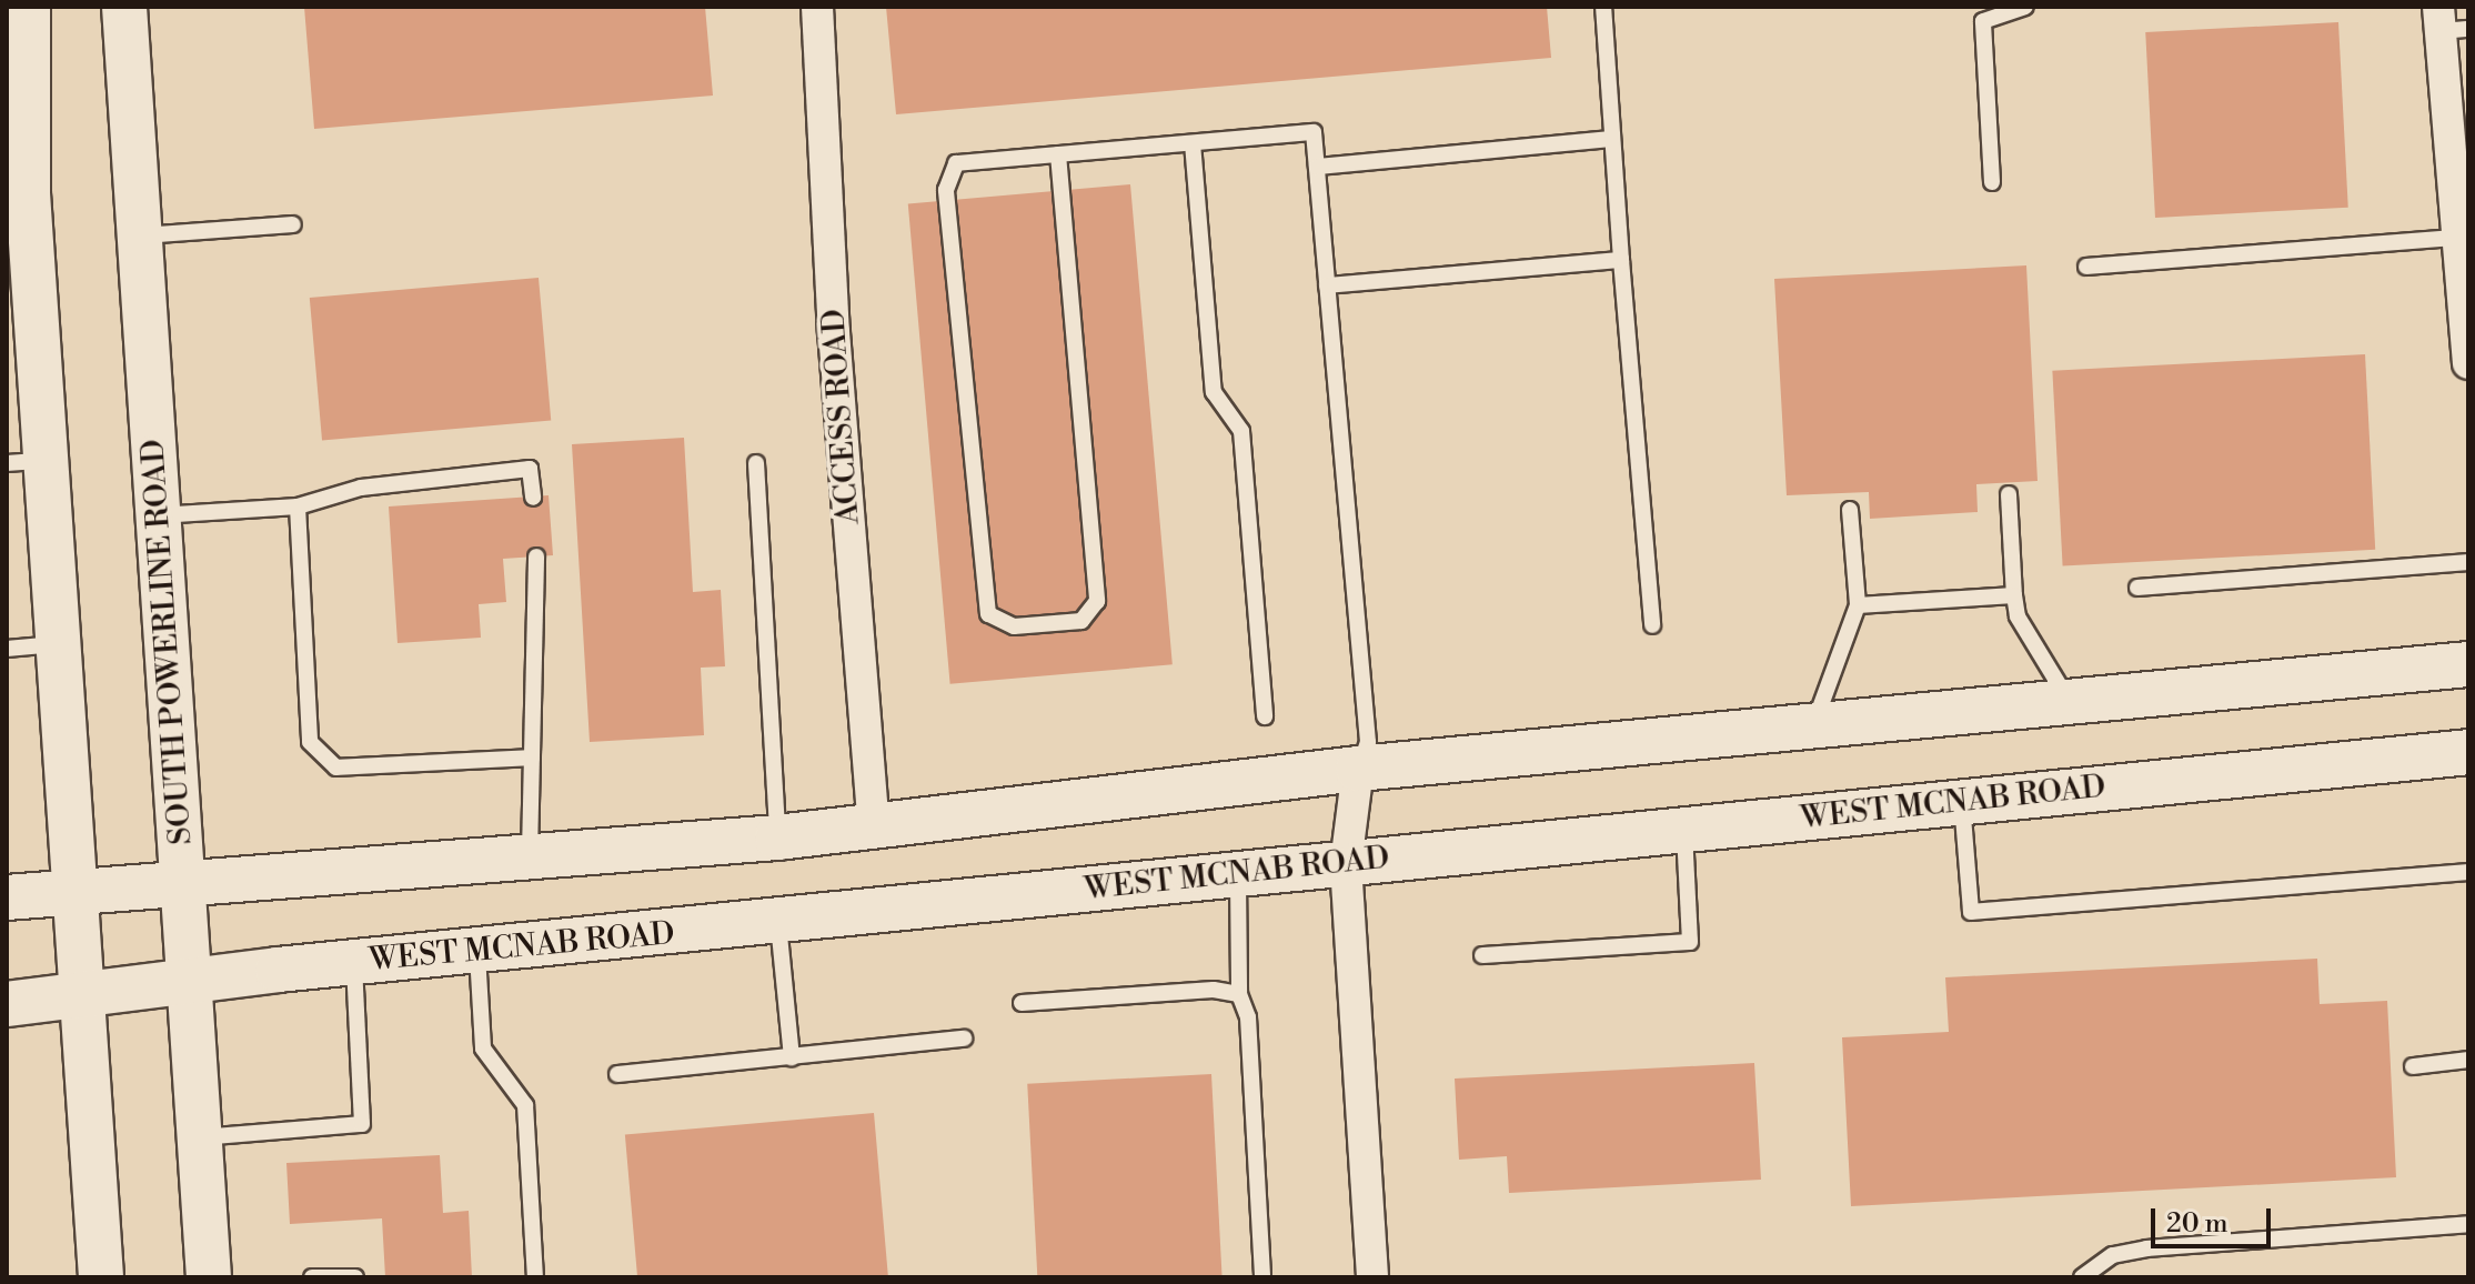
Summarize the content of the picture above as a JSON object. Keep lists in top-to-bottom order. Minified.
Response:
{"streets":{"main road":["SOUTH POWERLINE ROAD","WEST MCNAB ROAD"],"street":["ACCESS ROAD"]},"crossings":[["SOUTH POWERLINE ROAD","WEST MCNAB ROAD"]],"scale_bar":"20 m"}
